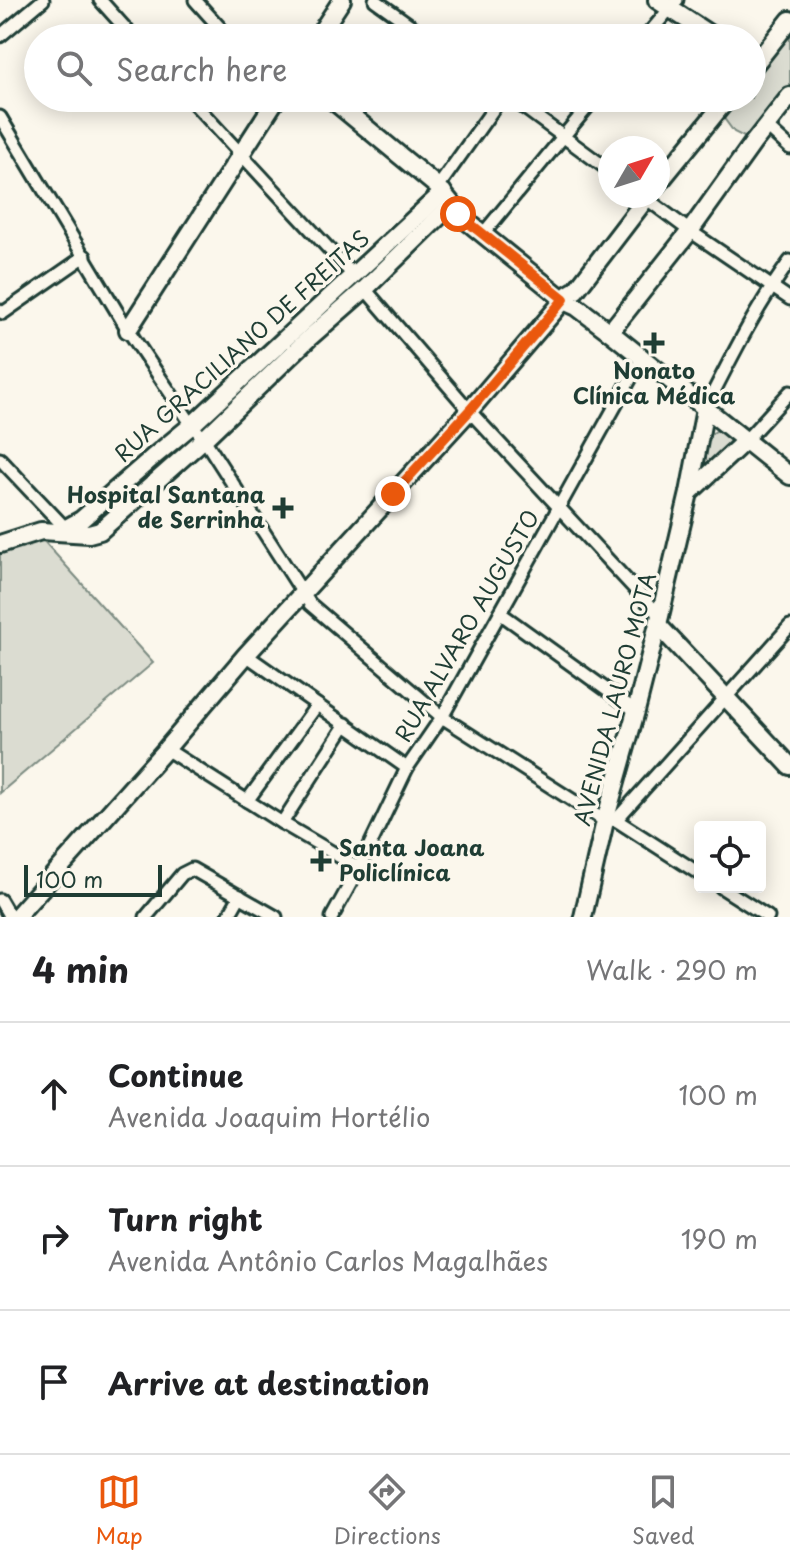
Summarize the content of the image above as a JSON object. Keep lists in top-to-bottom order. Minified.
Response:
{"streets":{"street":["RUA GRACILIANO DE FREITAS","RUA ALVARO AUGUSTO","AVENIDA LAURO MOTA"]},"places":{"health":["Nonato Clínica Médica","Hospital Santana de Serrinha","Santa Joana Policlínica"]},"scale_bar":"100 m","north":"top right","page":{"search":"Search here","scale":"100 m","heading":["4 min","Walk · 290 m"],"list":[["Continue","Avenida Joaquim Hortélio","100 m"],["Turn right","Avenida Antônio Carlos Magalhães","190 m"],"Arrive at destination"],"nav":["Map","Directions","Saved"]}}
